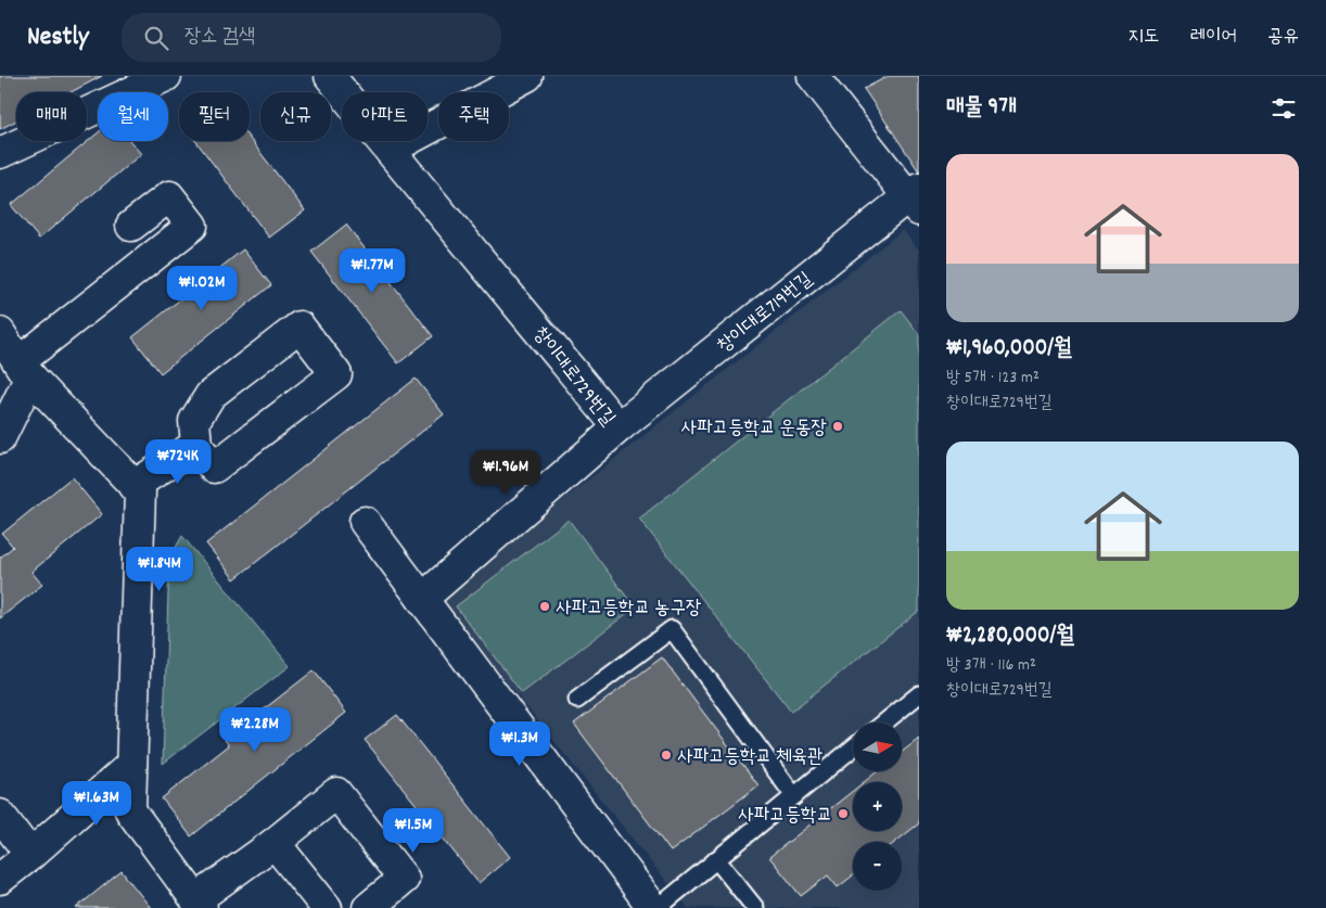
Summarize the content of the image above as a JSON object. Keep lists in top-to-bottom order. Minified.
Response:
{"streets":{"street":["창이대로719번길","창이대로729번길"]},"crossings":[["창이대로719번길","창이대로729번길"]],"places":["사파고등학교 운동장","사파고등학교 농구장","사파고등학교 체육관","사파고등학교"],"north":"right","page":{"header":"Nestly","search":"장소 검색","nav":["지도","레이어","공유"],"heading":"매물 9개","chip":["매매","월세","필터","신규","아파트","주택"],"list":[{"name":"₩1,960,000/월","note":"방 5개 · 123 m² · 창이대로729번길"},{"name":"₩2,280,000/월","note":"방 3개 · 116 m² · 창이대로729번길"}],"price":["₩1.77M","₩1.02M","₩724K","₩1.96M","₩1.84M","₩2.28M","₩1.3M","₩1.63M","₩1.5M"],"map_buttons":["+","−"]}}
